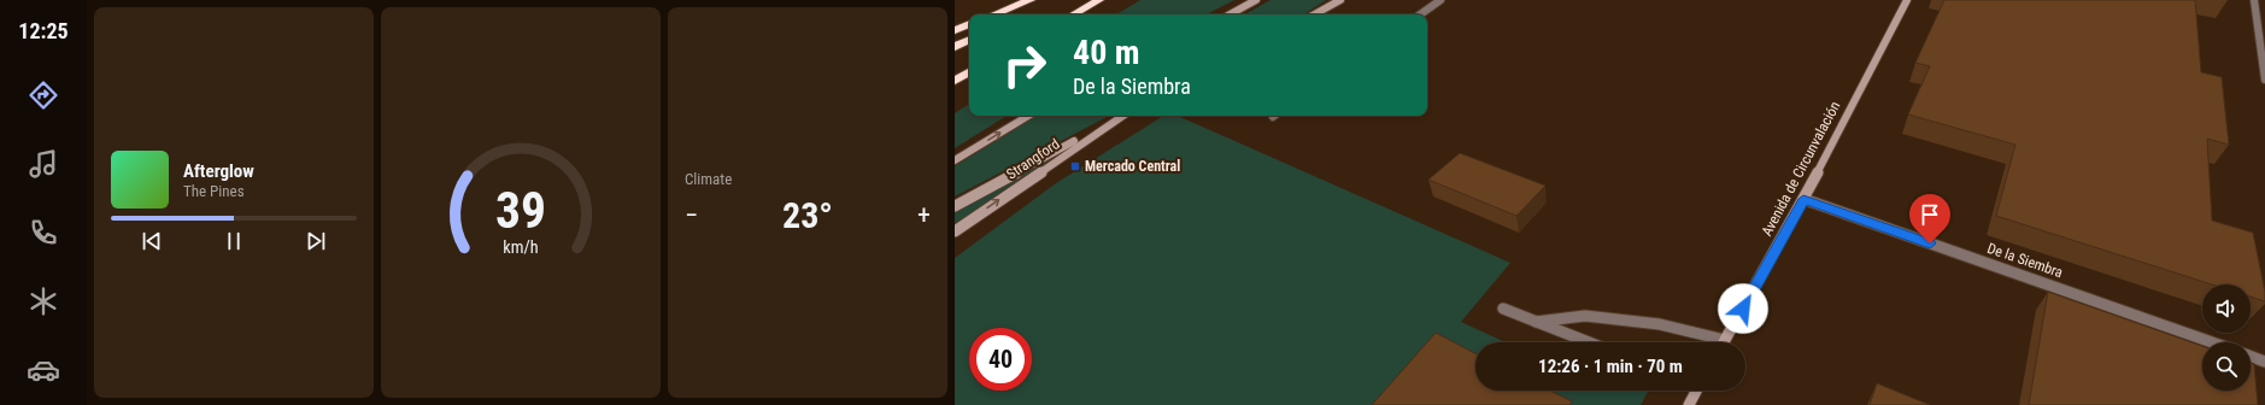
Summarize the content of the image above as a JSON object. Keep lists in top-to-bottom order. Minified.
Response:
{"streets":{"street":["Strangford","Avenida de Circunvalación"],"lane":["De la Siembra"]},"crossings":[["Avenida de Circunvalación","De la Siembra"]],"places":{"transit":["Mercado Central"]},"page":{"tabs":"12:25","tile":"Climate","turn":["40 m","De la Siembra"],"song":["Afterglow","The Pines"],"heat":["−","23°","+"],"limit":"40","trip":"12:26 · 1 min · 70 m","gauge":["39","km/h"]}}
